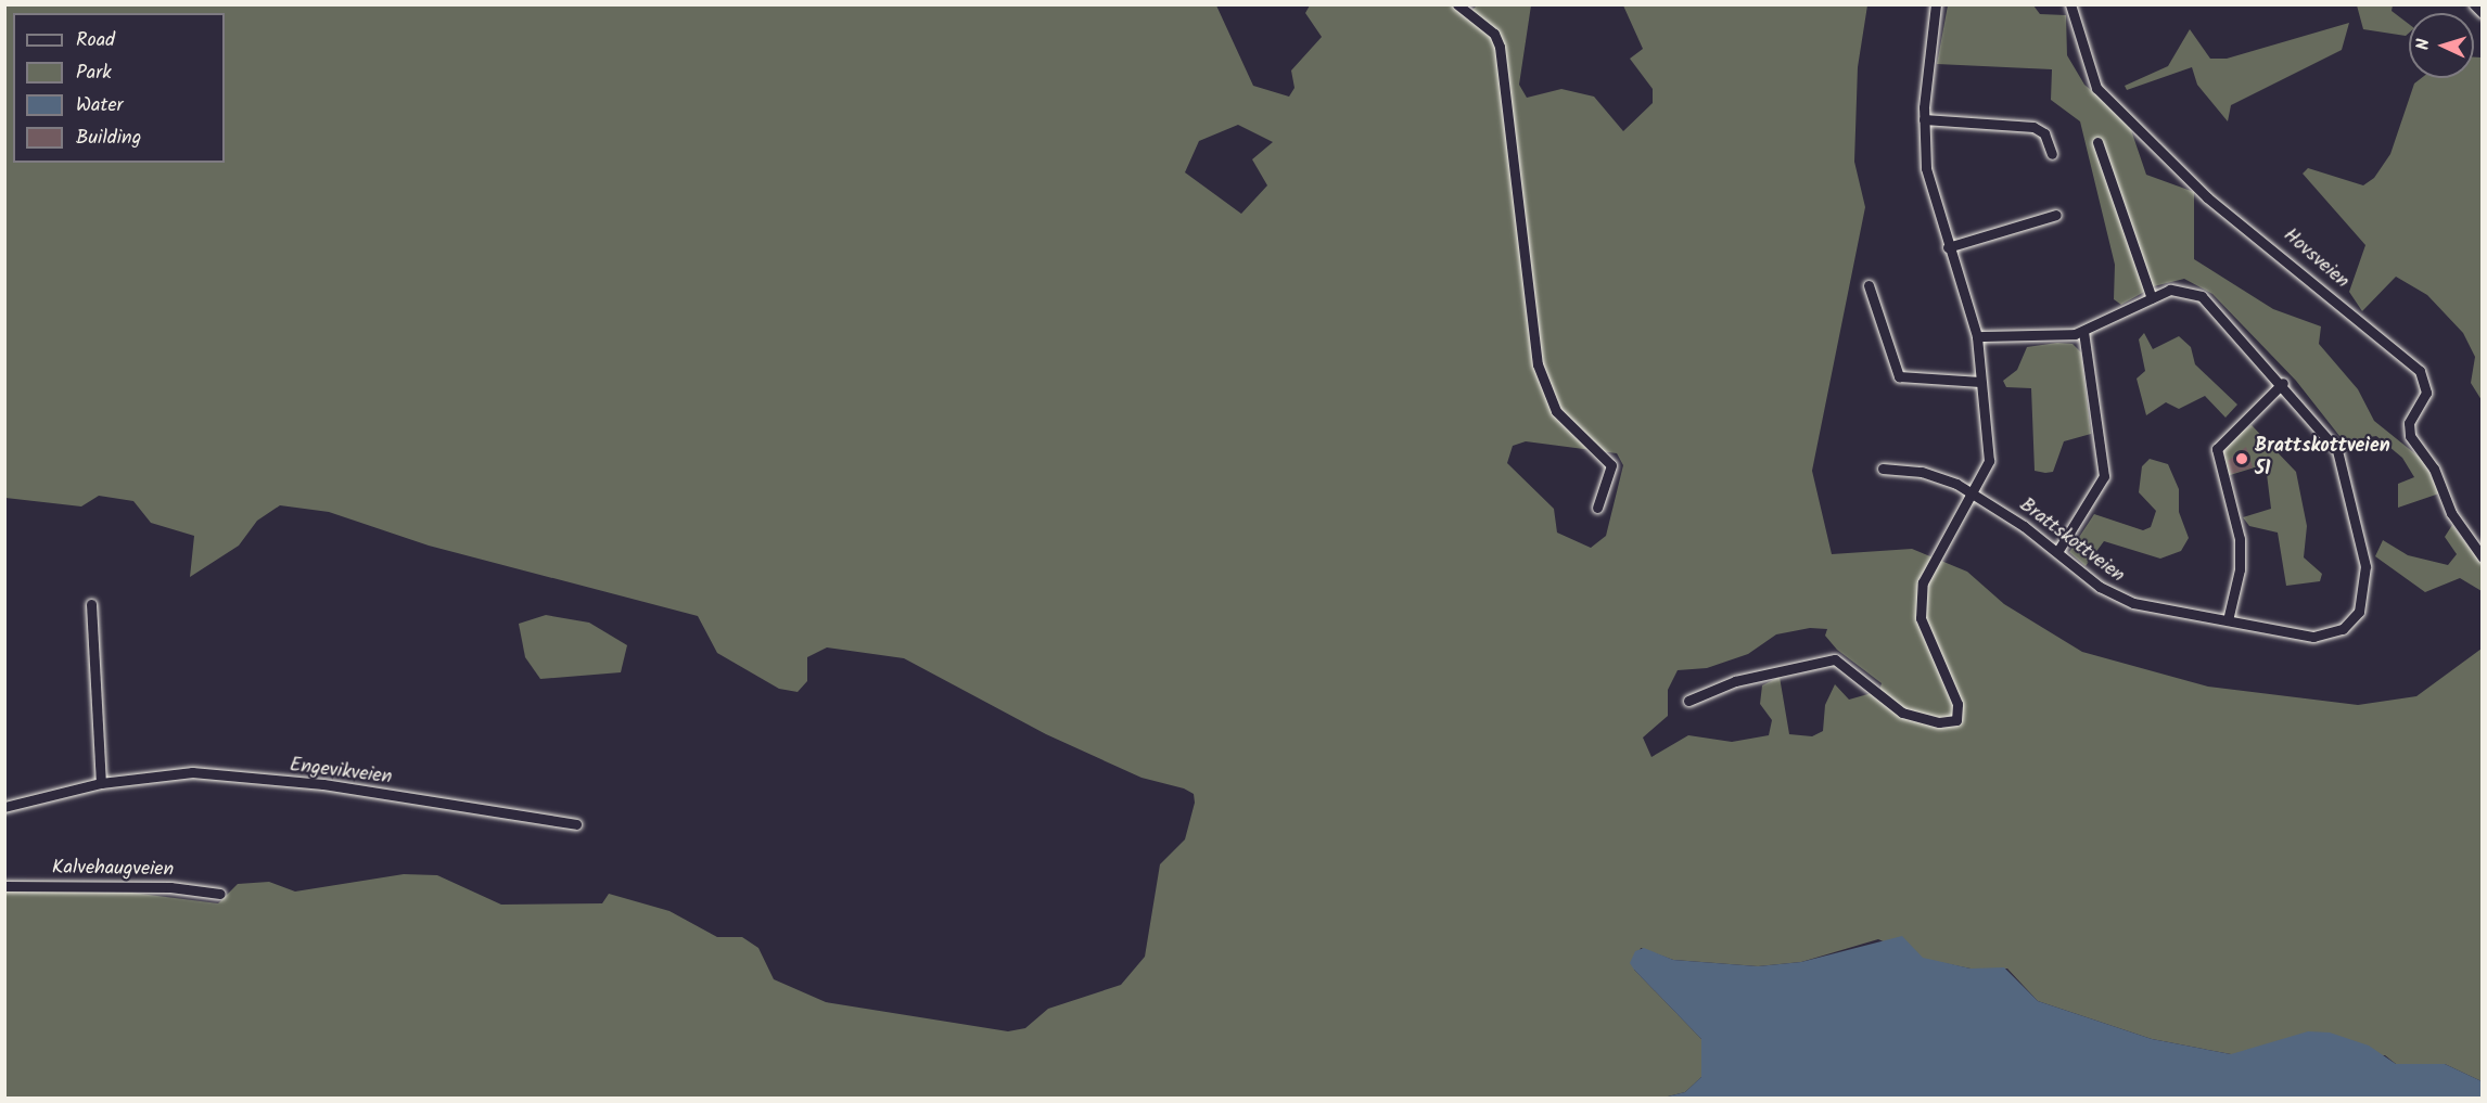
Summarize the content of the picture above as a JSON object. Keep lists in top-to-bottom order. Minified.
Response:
{"streets":{"street":["Hovsveien","Brattskottveien","Engevikveien","Kalvehaugveien"]},"places":["Brattskottveien 51"],"legend":["Road","Park","Water","Building"],"north":"left"}
